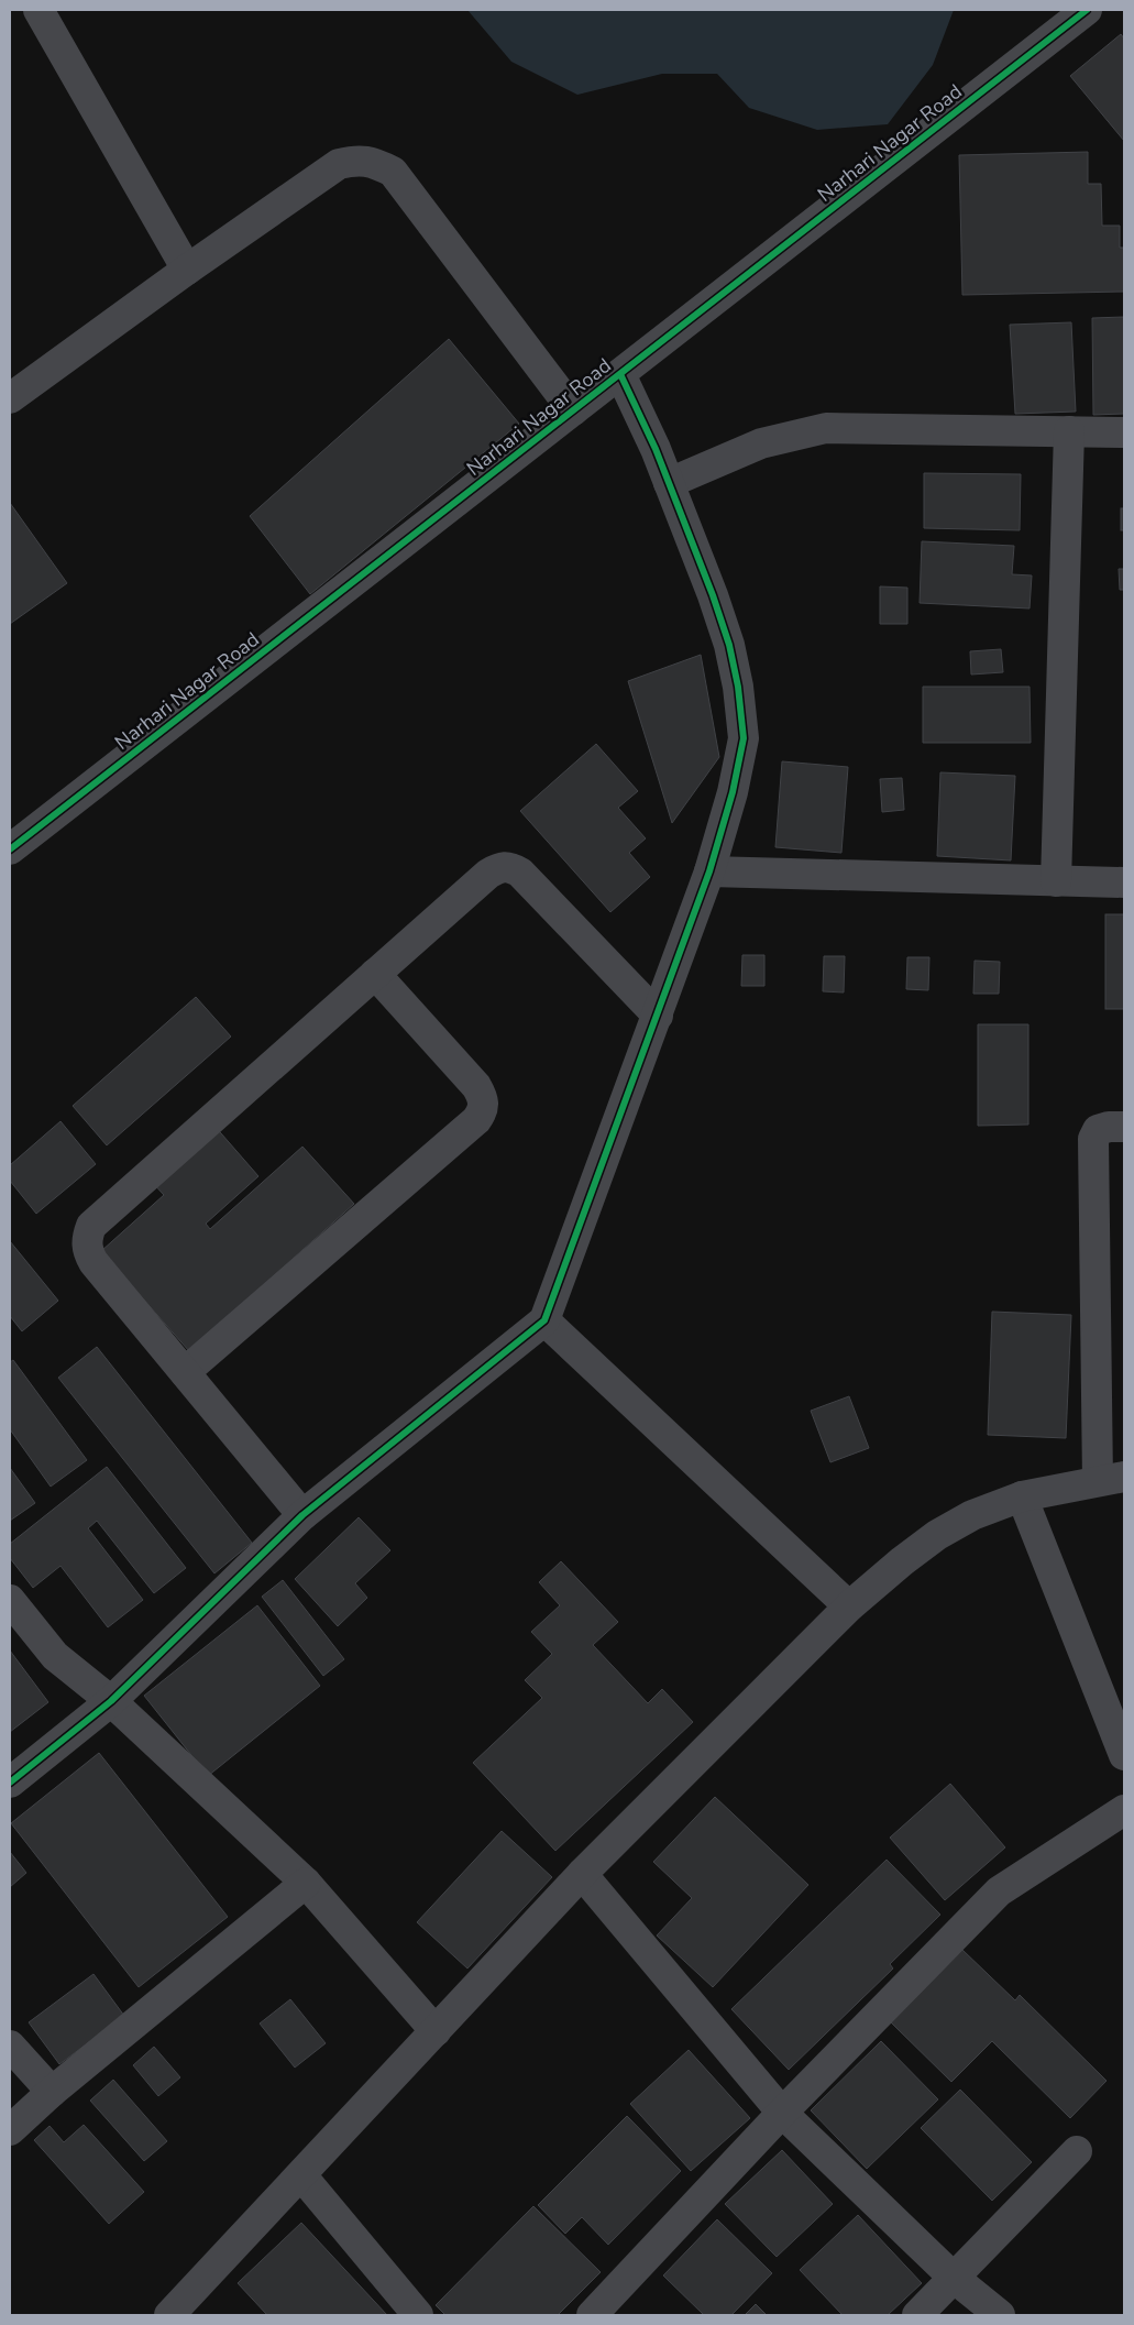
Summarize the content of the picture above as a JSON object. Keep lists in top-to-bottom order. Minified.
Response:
{"streets":{"street":["Narhari Nagar Road"]}}
